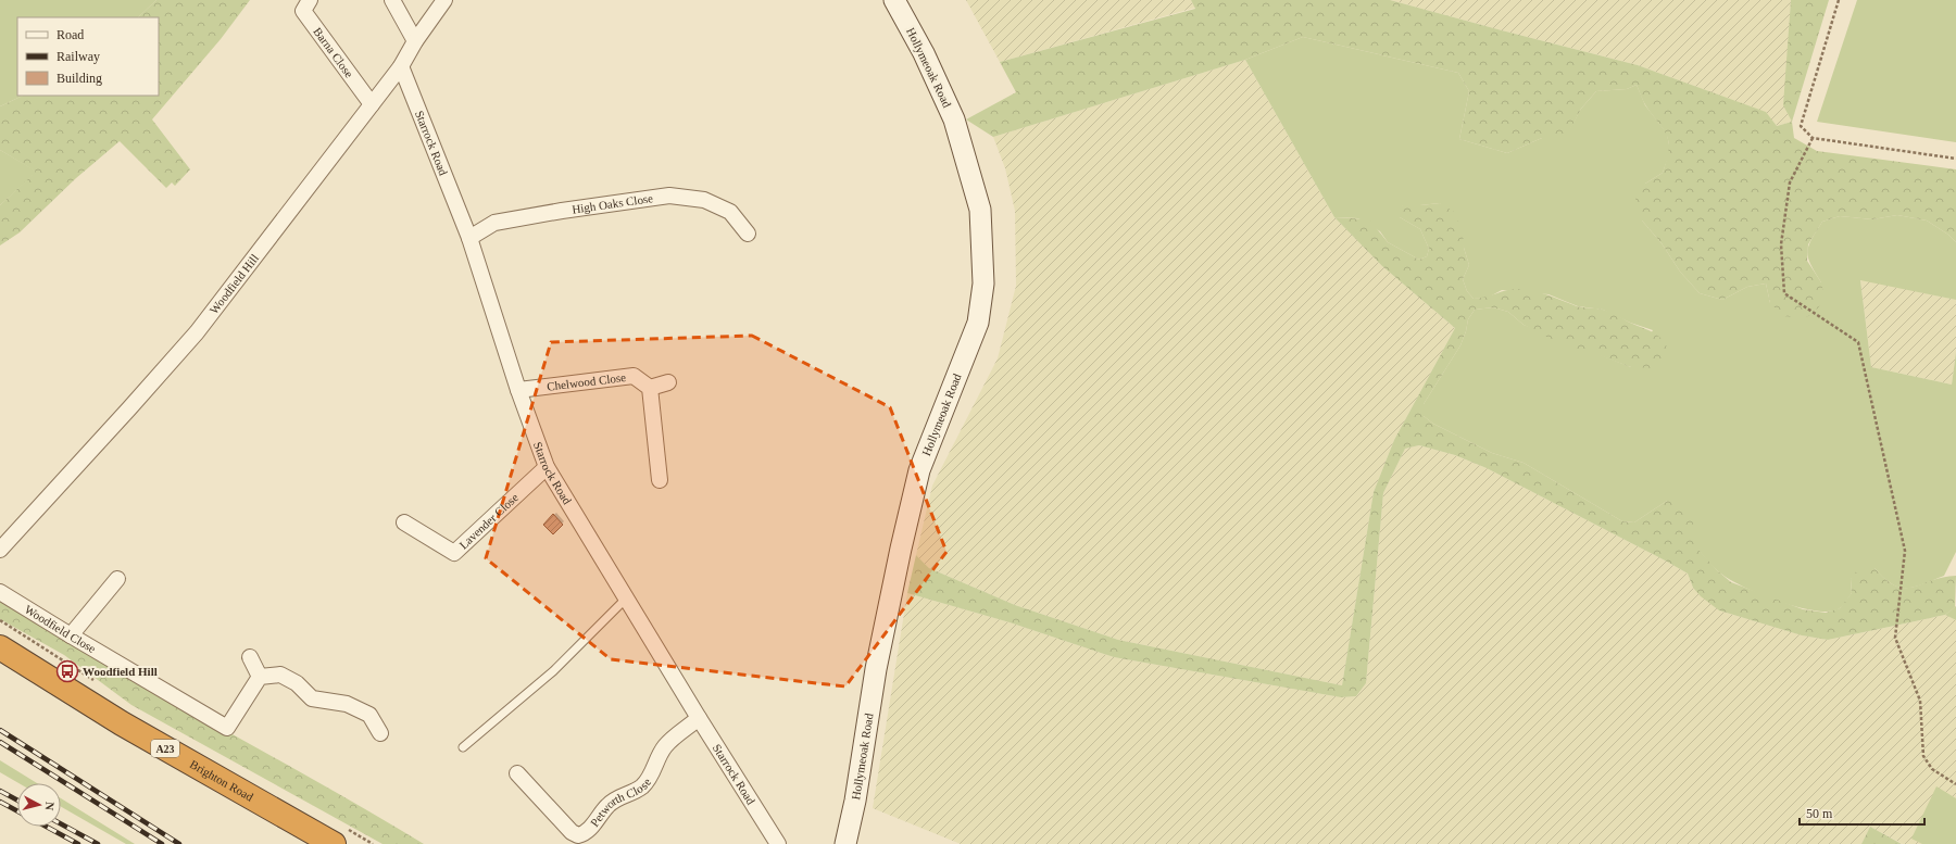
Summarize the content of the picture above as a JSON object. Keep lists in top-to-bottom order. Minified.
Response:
{"streets":{"highway":["A23","Brighton Road"],"street":["Barna Close","Hollymeoak Road","Starrock Road","High Oaks Close","Woodfield Hill","Chelwood Close","Lavender Close","Woodfield Close","Petworth Close"]},"crossings":[["Barna Close","Woodfield Hill"],["Starrock Road","High Oaks Close"],["Starrock Road","Woodfield Hill"],["Starrock Road","Chelwood Close"],["Starrock Road","Lavender Close"],["Starrock Road","Petworth Close"]],"places":{"bus stop":["Woodfield Hill"]},"legend":["Road","Railway","Building"],"scale_bar":"50 m","north":"right"}
